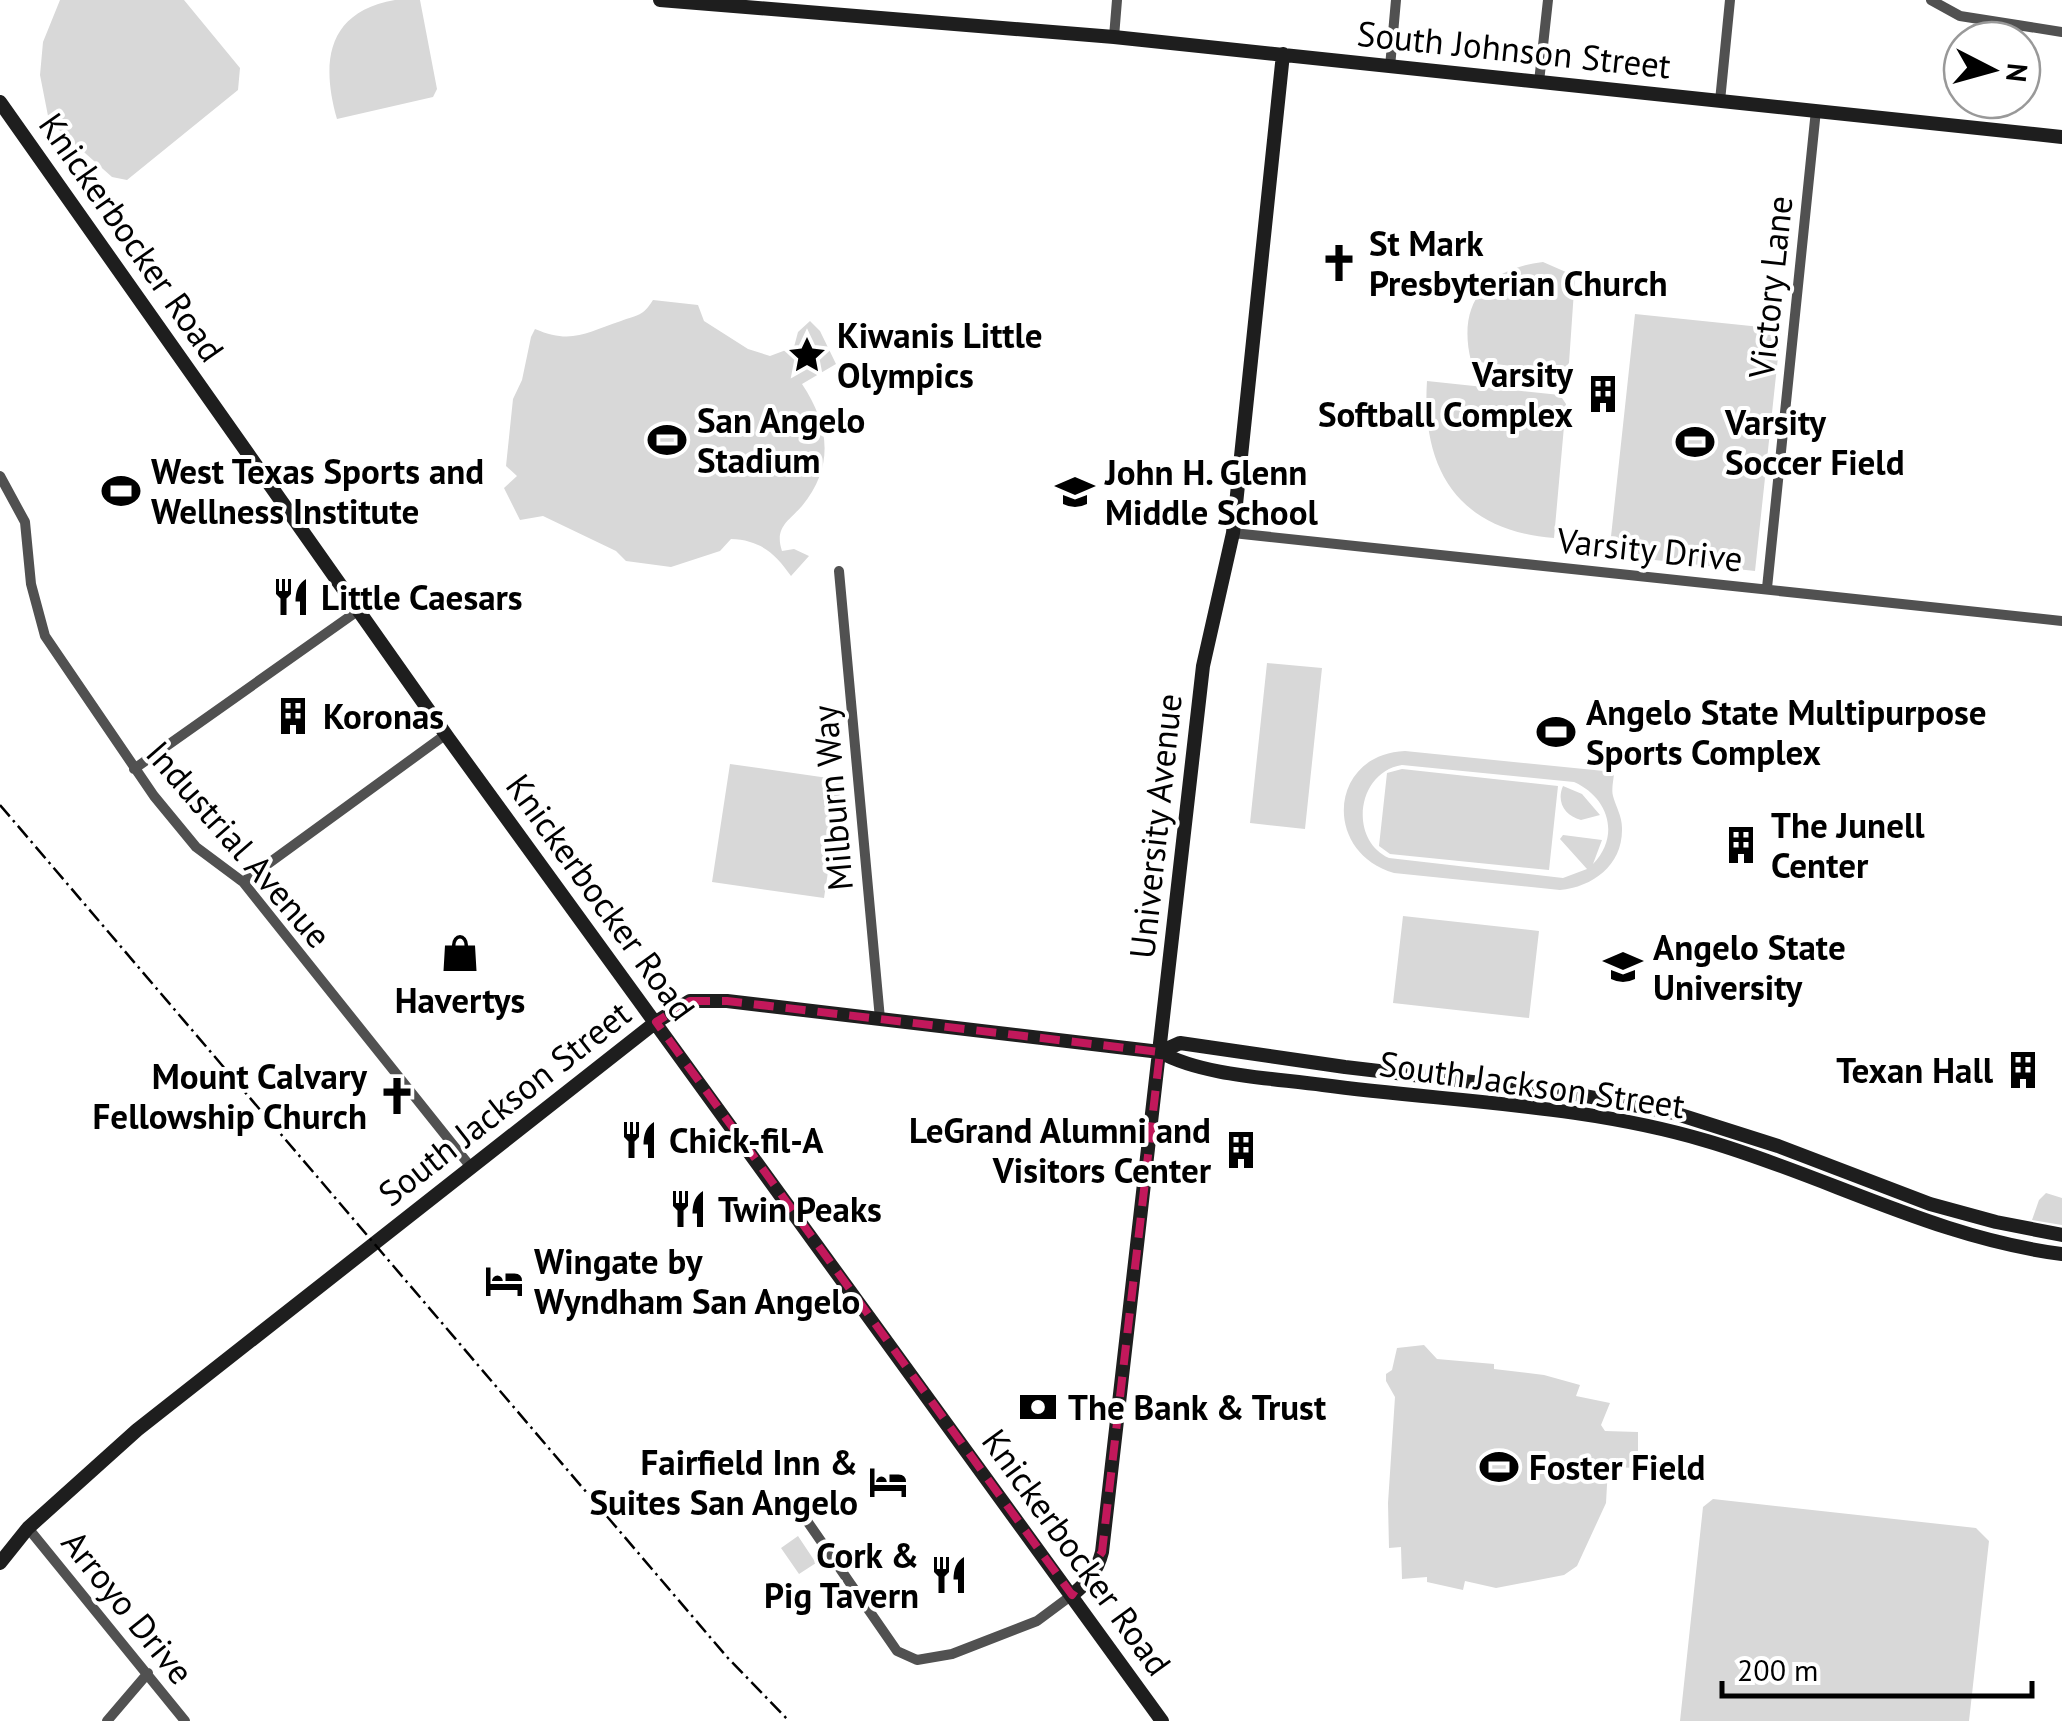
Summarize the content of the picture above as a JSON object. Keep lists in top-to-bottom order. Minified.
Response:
{"streets":{"main road":["South Johnson Street","Knickerbocker Road","University Avenue","South Jackson Street"],"street":["Victory Lane","Varsity Drive","Milburn Way","Industrial Avenue","Arroyo Drive"]},"crossings":[["South Johnson Street","Victory Lane"],["South Johnson Street","University Avenue"],["Knickerbocker Road","University Avenue"],["Knickerbocker Road","South Jackson Street"],["Victory Lane","Varsity Drive"],["Varsity Drive","University Avenue"],["Milburn Way","South Jackson Street"],["University Avenue","South Jackson Street"],["Industrial Avenue","South Jackson Street"],["South Jackson Street","Arroyo Drive"]],"places":{"church":["St Mark Presbyterian Church","Mount Calvary Fellowship Church"],"place":["Kiwanis Little Olympics"],"building":["Varsity Softball Complex","Koronas","The Junell Center","Texan Hall","LeGrand Alumni and Visitors Center"],"sports":["San Angelo Stadium","Varsity Soccer Field","West Texas Sports and Wellness Institute","Angelo State Multipurpose Sports Complex","Foster Field"],"school or university":["John H. Glenn Middle School","Angelo State University"],"restaurant":["Little Caesars","Chick-fil-A","Twin Peaks","Cork & Pig Tavern"],"shop":["Havertys"],"hotel":["Wingate by Wyndham San Angelo","Fairfield Inn & Suites San Angelo"],"bank":["The Bank & Trust"]},"scale_bar":"200 m","north":"right"}
